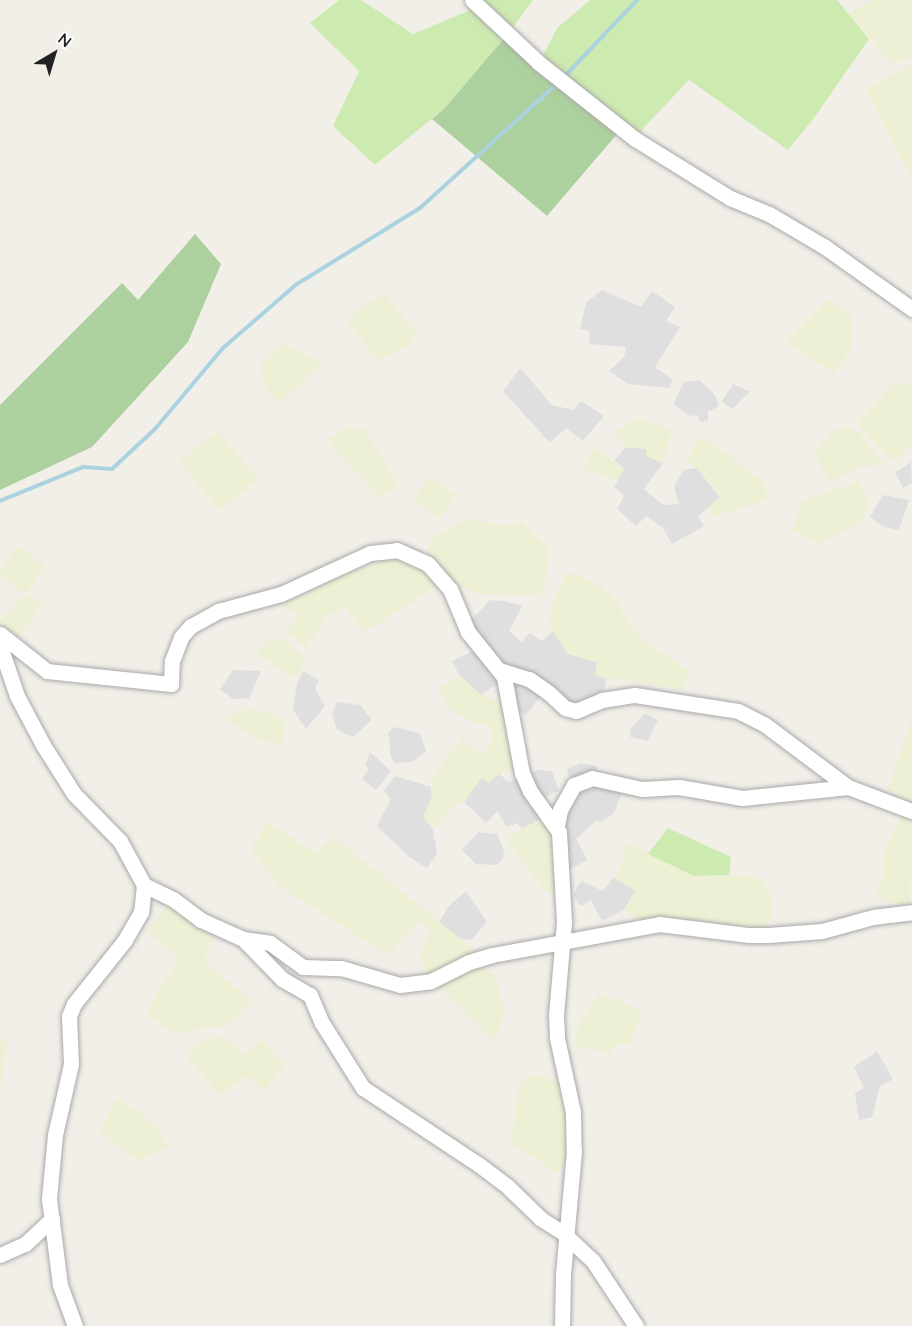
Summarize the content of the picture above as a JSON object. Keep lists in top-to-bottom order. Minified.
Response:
{"north":"top right"}
